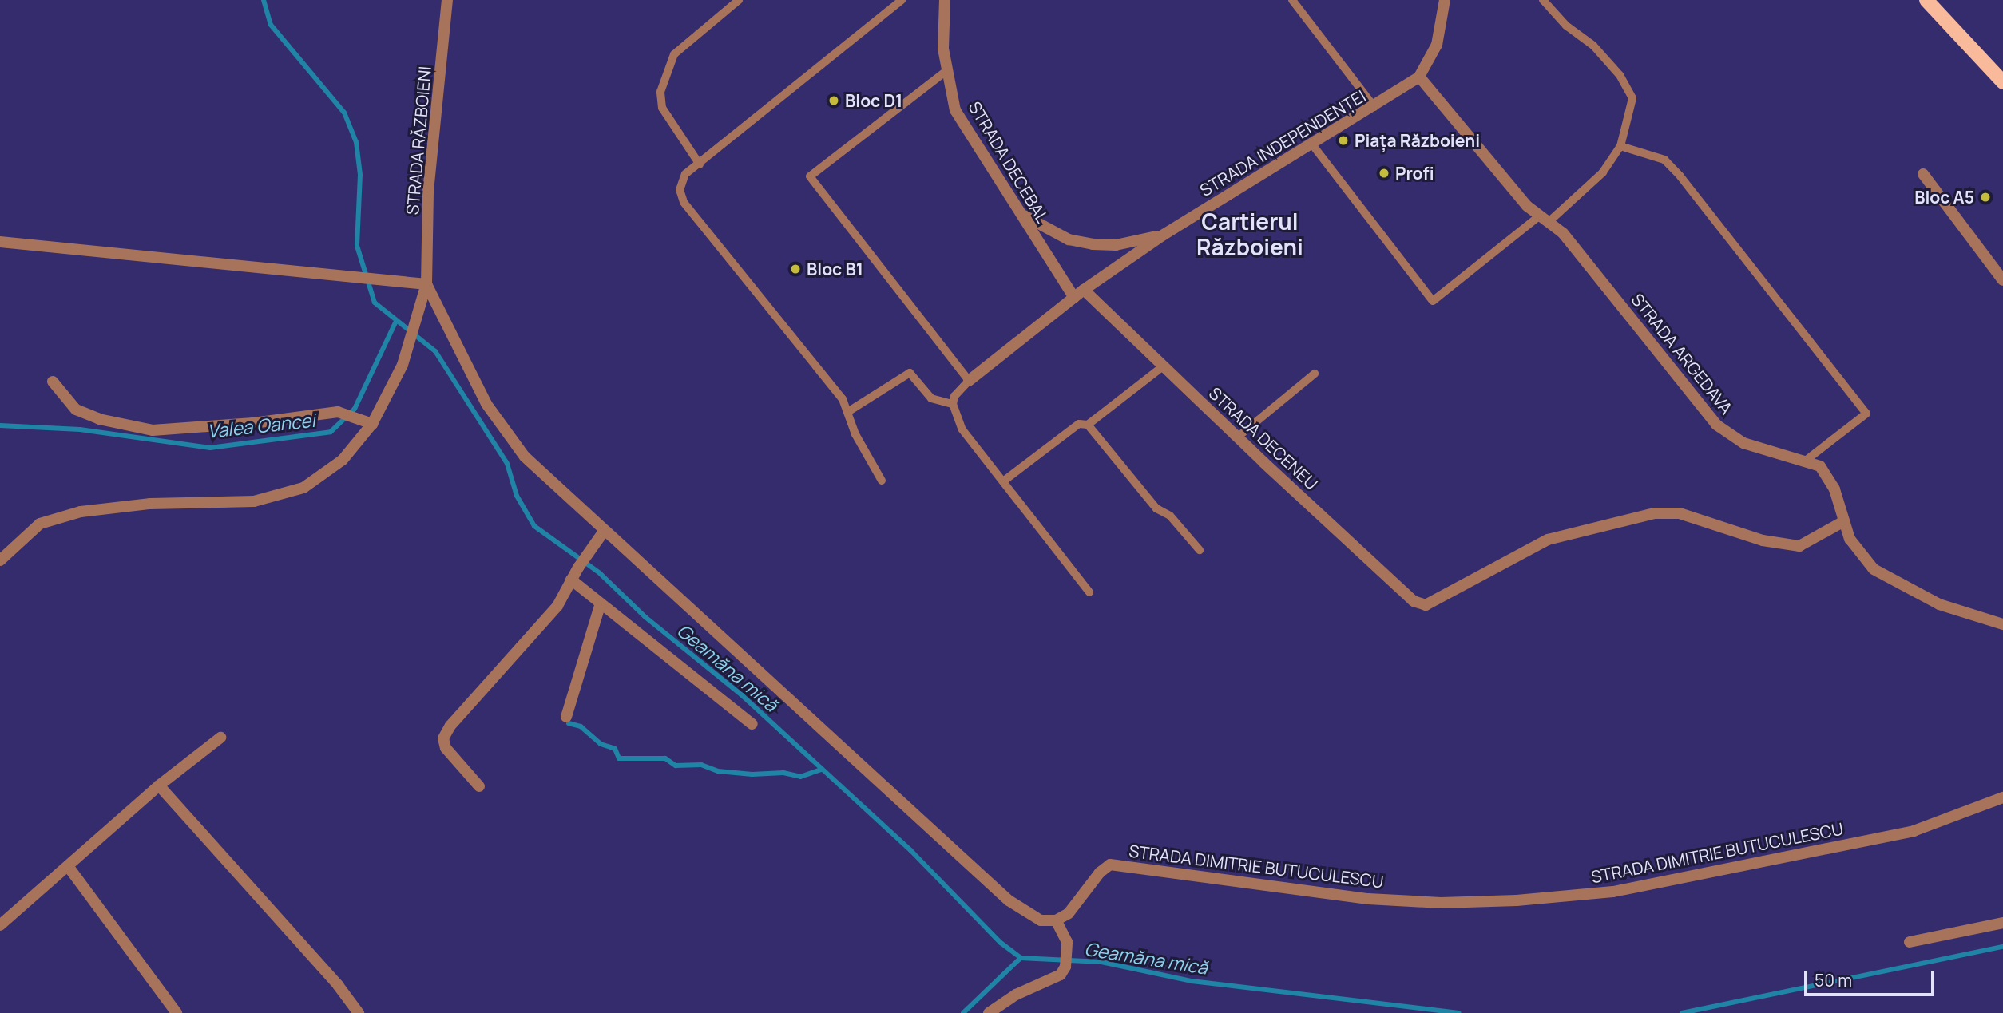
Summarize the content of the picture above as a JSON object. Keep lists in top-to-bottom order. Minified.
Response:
{"streets":{"street":["STRADA RĂZBOIENI","STRADA INDEPENDENȚEI","STRADA DECEBAL","STRADA ARGEDAVA","STRADA DECENEU","STRADA DIMITRIE BUTUCULESCU"]},"crossings":[["STRADA INDEPENDENȚEI","STRADA DECEBAL"],["STRADA INDEPENDENȚEI","STRADA ARGEDAVA"],["STRADA INDEPENDENȚEI","STRADA DECENEU"],["STRADA ARGEDAVA","STRADA DECENEU"]],"districts":["Cartierul Războieni"],"water":["Valea Oancei","Geamăna mică"],"places":["Bloc D1","Piața Războieni","Profi","Bloc A5","Bloc B1"],"scale_bar":"50 m"}
